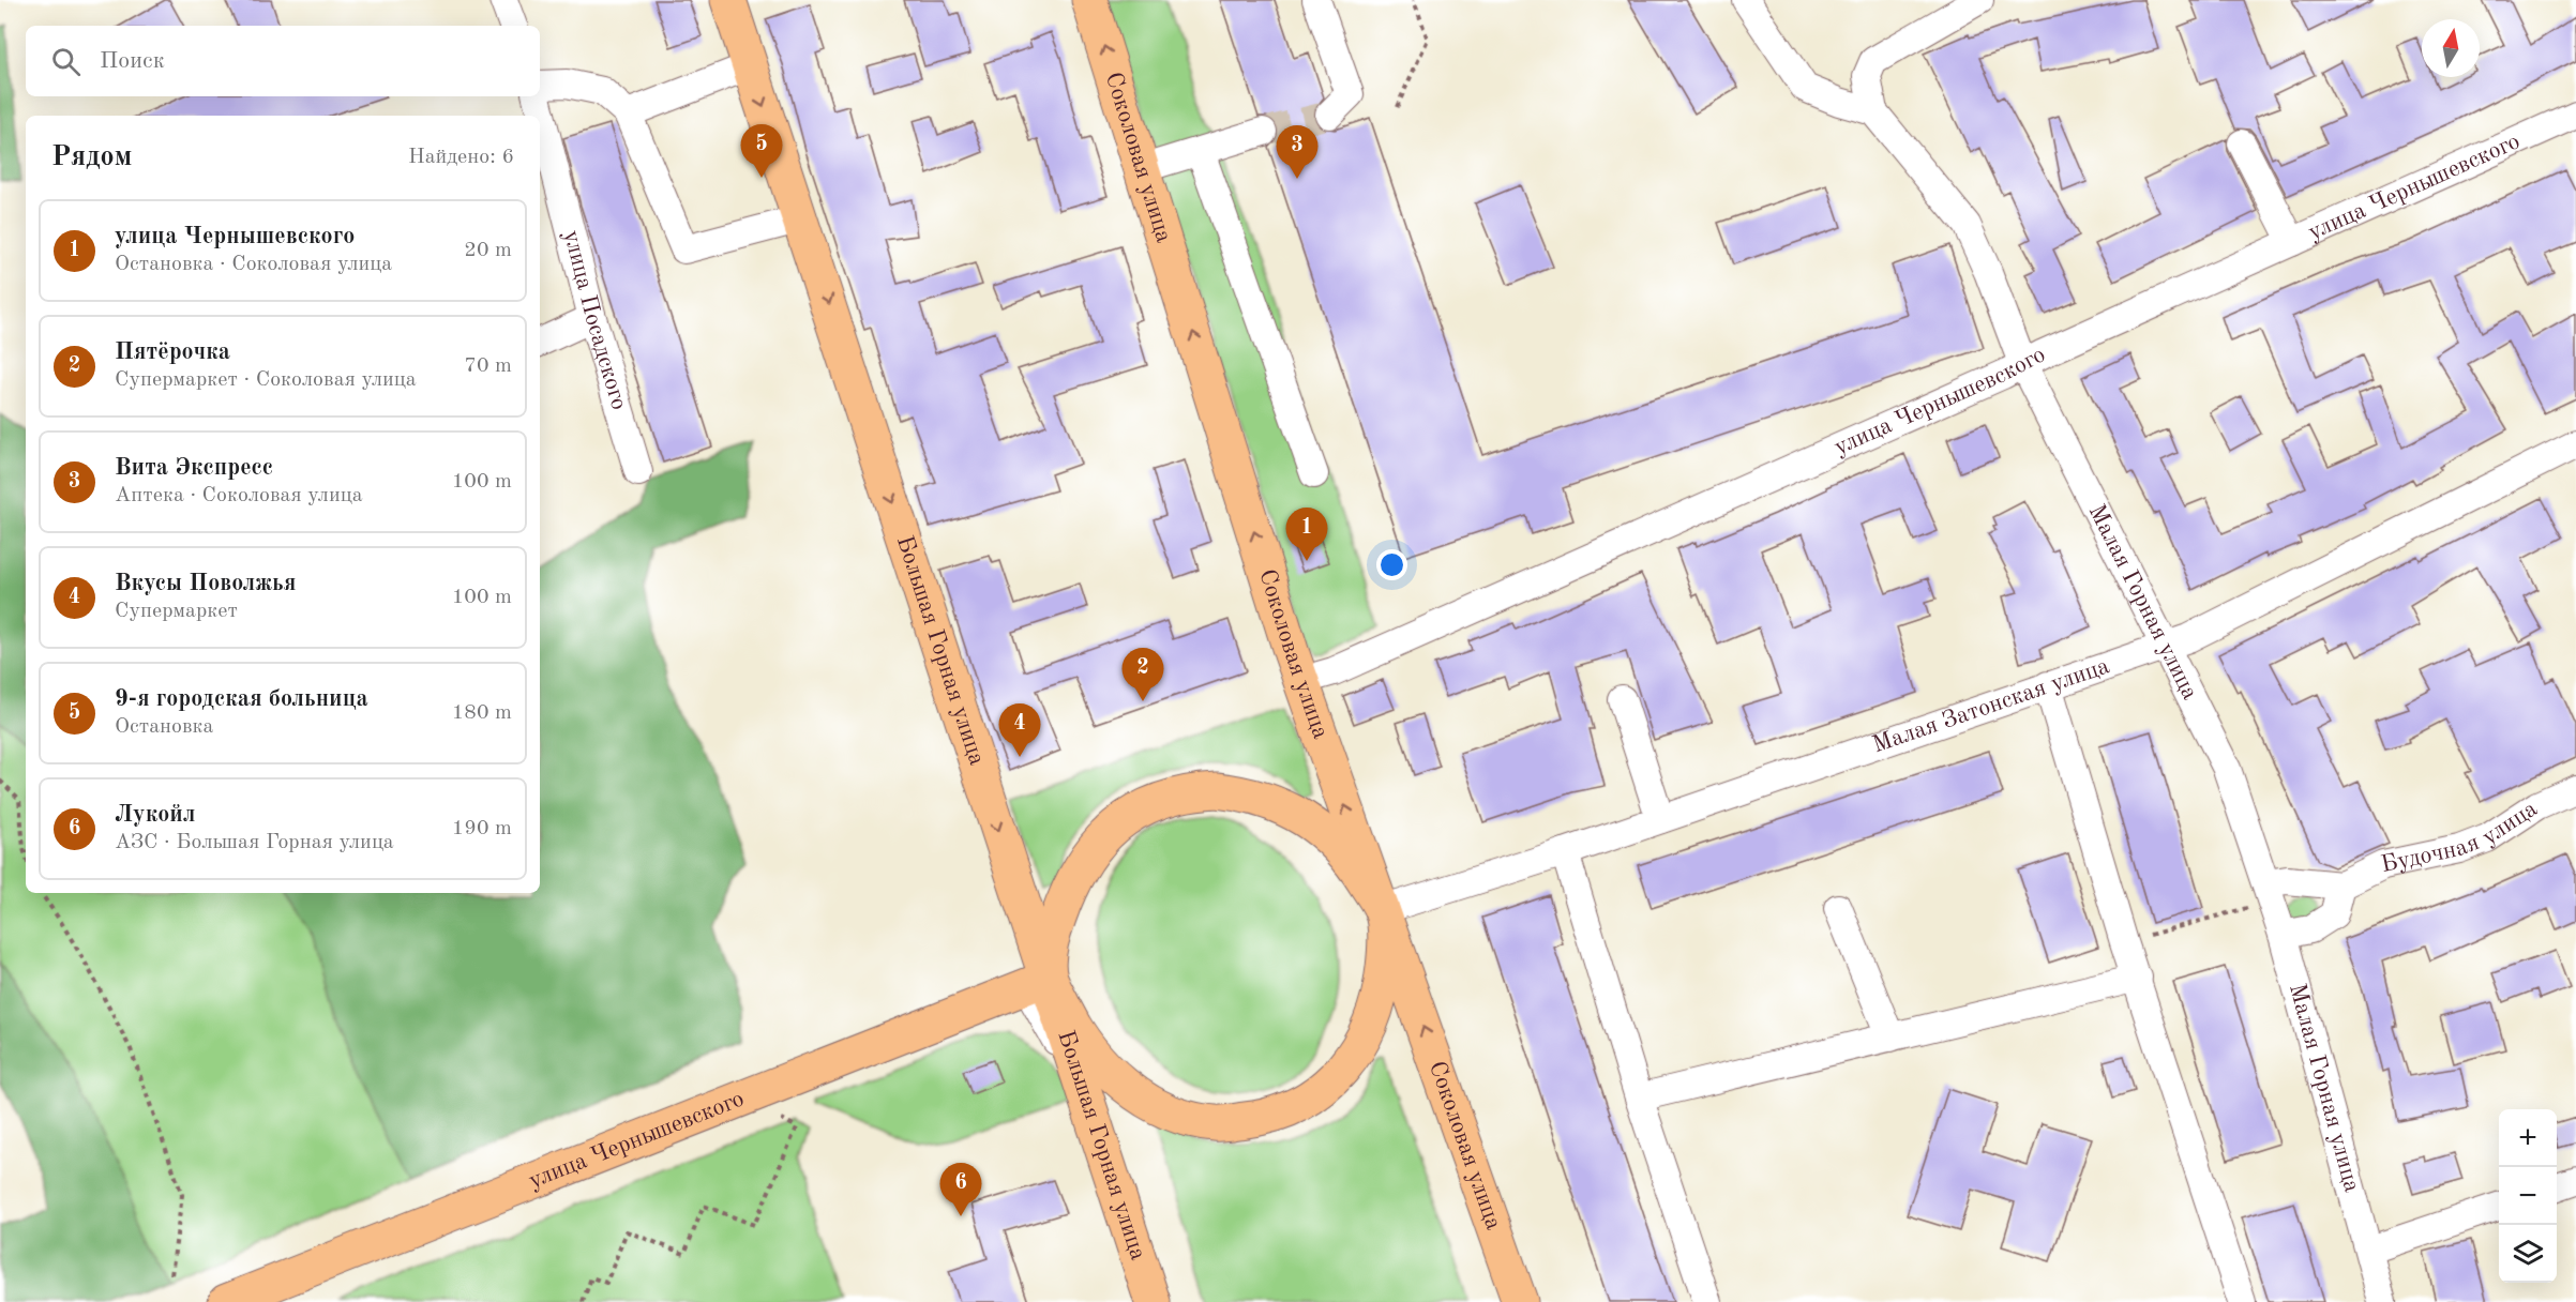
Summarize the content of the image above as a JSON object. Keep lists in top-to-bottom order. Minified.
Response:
{"streets":{"main road":["Соколовая улица","улица Чернышевского","Большая Горная улица"],"street":["улица Посадского","Малая Горная улица","Малая Затонская улица","Будочная улица"]},"crossings":[["Соколовая улица","улица Чернышевского"],["Соколовая улица","Малая Затонская улица"],["улица Чернышевского","Малая Горная улица"],["улица Чернышевского","Большая Горная улица"],["Малая Горная улица","Малая Затонская улица"]],"one_way":["Соколовая улица","Большая Горная улица"],"north":"top","page":{"search":"Поиск","heading":["Рядом","Найдено: 6"],"pins":["5","3","1","2","4","6"],"list":[{"mark":"1","name":"улица Чернышевского","note":"Остановка · Соколовая улица","value":"20 m"},{"mark":"2","name":"Пятёрочка","note":"Супермаркет · Соколовая улица","value":"70 m"},{"mark":"3","name":"Вита Экспресс","note":"Аптека · Соколовая улица","value":"100 m"},{"mark":"4","name":"Вкусы Поволжья","note":"Супермаркет","value":"100 m"},{"mark":"5","name":"9-я городская больница","note":"Остановка","value":"180 m"},{"mark":"6","name":"Лукойл","note":"АЗС · Большая Горная улица","value":"190 m"}],"map_buttons":["+","−"]}}
